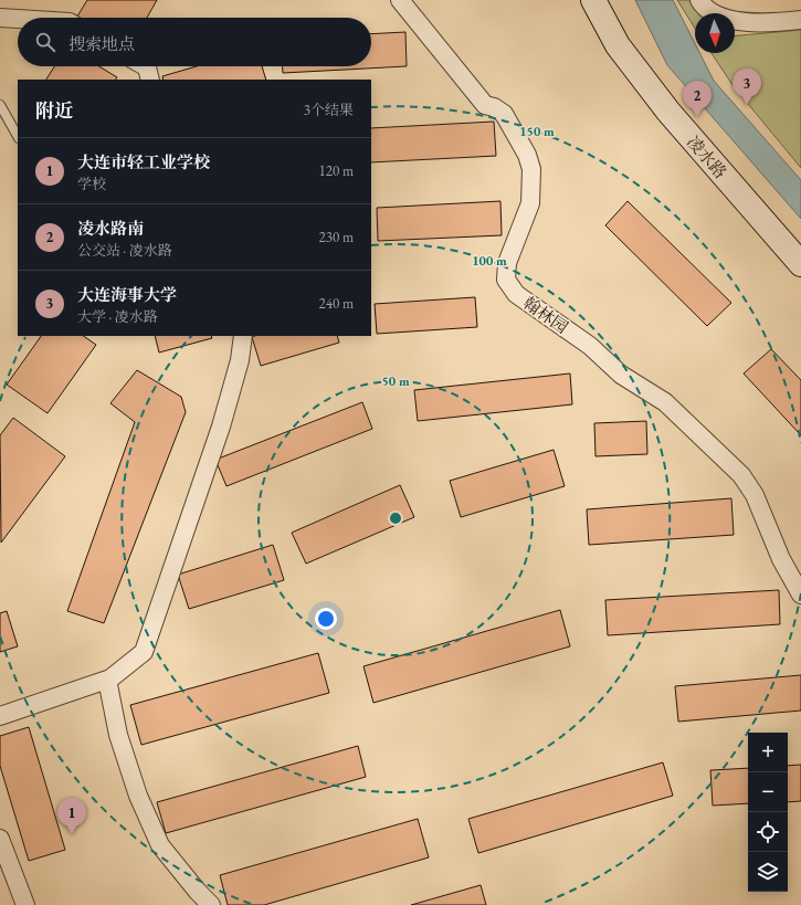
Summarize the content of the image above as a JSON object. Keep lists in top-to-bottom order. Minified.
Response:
{"streets":{"main road":["凌水路"],"street":["翰林园"]},"north":"bottom","page":{"search":"搜索地点","pins":["3","2","1"],"heading":["附近","3个结果"],"list":[{"mark":"1","name":"大连市轻工业学校","note":"学校","value":"120 m"},{"mark":"2","name":"凌水路南","note":"公交站 · 凌水路","value":"230 m"},{"mark":"3","name":"大连海事大学","note":"大学 · 凌水路","value":"240 m"}],"map_buttons":["+","−"]},"rings":["150 m","100 m","50 m"]}
